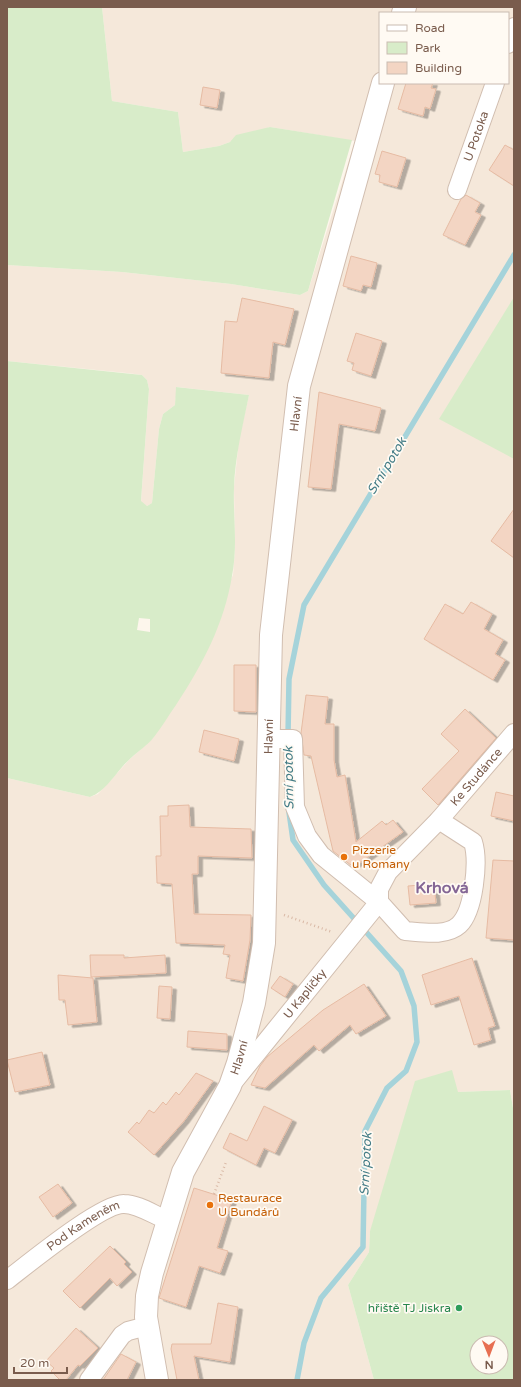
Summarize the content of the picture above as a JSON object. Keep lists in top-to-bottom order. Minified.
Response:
{"streets":{"street":["U Potoka","Hlavní","Ke Studánce","U Kapličky","Pod Kameněm"]},"crossings":[["Hlavní","U Kapličky"],["Hlavní","Pod Kameněm"],["Ke Studánce","U Kapličky"]],"districts":["Krhová"],"water":["Srní potok"],"places":["Pizzerie u Romany","Restaurace U Bundárů","hřiště TJ Jiskra"],"legend":["Road","Park","Building"],"scale_bar":"20 m","north":"bottom"}
